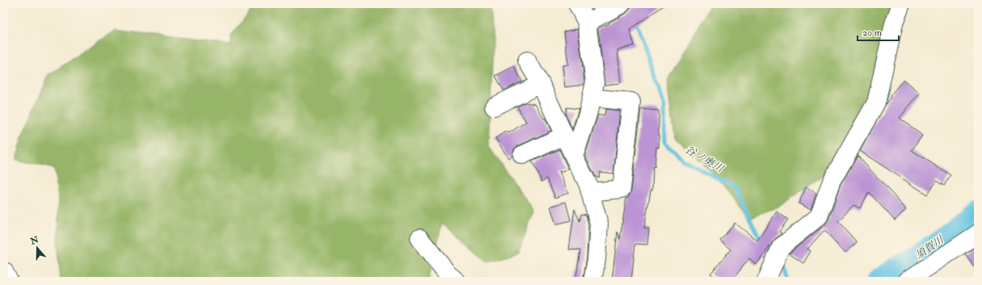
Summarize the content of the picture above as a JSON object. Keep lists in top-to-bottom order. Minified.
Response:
{"water":["谷ノ奥川","須賀川"],"scale_bar":"20 m","north":"top"}
